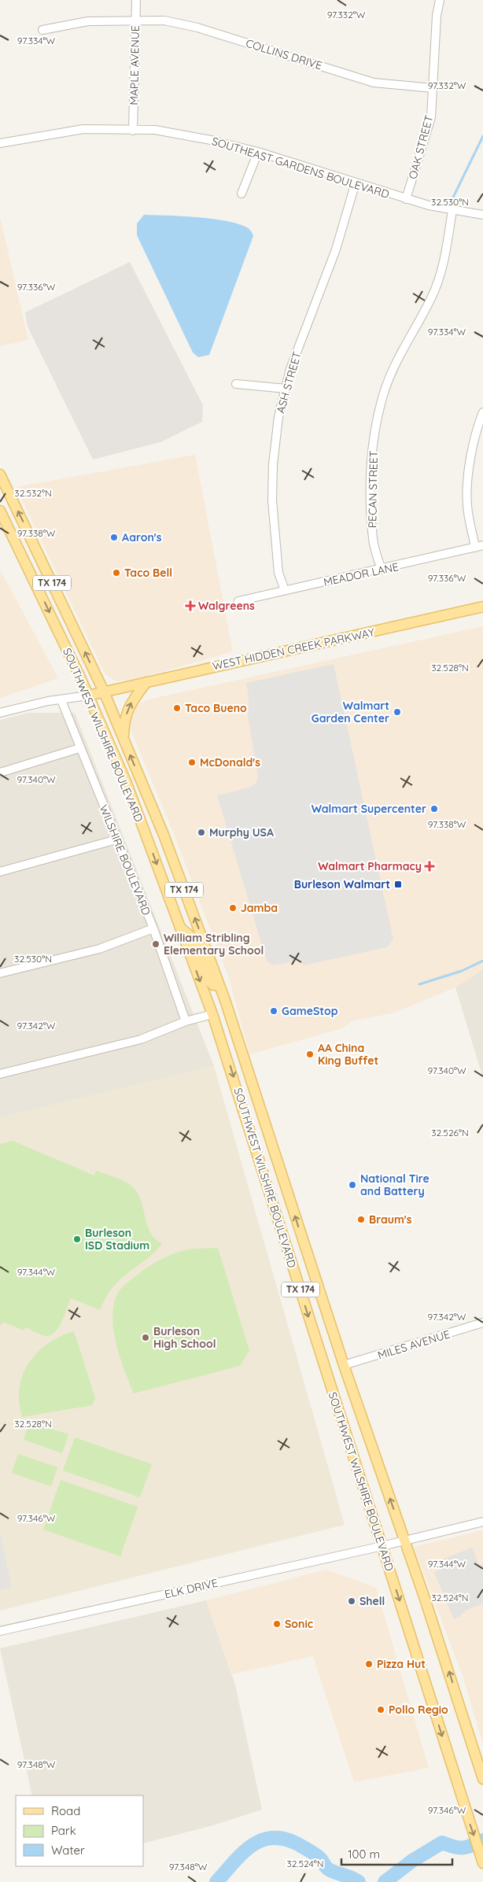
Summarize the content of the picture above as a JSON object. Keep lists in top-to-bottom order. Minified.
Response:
{"streets":{"main road":["TX 174","WEST HIDDEN CREEK PARKWAY","SOUTHWEST WILSHIRE BOULEVARD"],"street":["COLLINS DRIVE","MAPLE AVENUE","OAK STREET","SOUTHEAST GARDENS BOULEVARD","ASH STREET","PECAN STREET","MEADOR LANE","WILSHIRE BOULEVARD","MILES AVENUE","ELK DRIVE"]},"crossings":[["COLLINS DRIVE","MAPLE AVENUE"],["COLLINS DRIVE","OAK STREET"],["MAPLE AVENUE","SOUTHEAST GARDENS BOULEVARD"],["OAK STREET","SOUTHEAST GARDENS BOULEVARD"],["SOUTHEAST GARDENS BOULEVARD","ASH STREET"],["SOUTHEAST GARDENS BOULEVARD","PECAN STREET"],["ASH STREET","MEADOR LANE"],["PECAN STREET","MEADOR LANE"],["WEST HIDDEN CREEK PARKWAY","SOUTHWEST WILSHIRE BOULEVARD"],["SOUTHWEST WILSHIRE BOULEVARD","MILES AVENUE"],["SOUTHWEST WILSHIRE BOULEVARD","ELK DRIVE"]],"places":{"other":["Aaron's","Taco Bell","Taco Bueno","Walmart Garden Center","McDonald's","Walmart Supercenter","Murphy USA","Jamba","William Stribling Elementary School","GameStop","AA China King Buffet","National Tire and Battery","Braum's","Burleson ISD Stadium","Burleson High School","Shell","Sonic","Pizza Hut","Pollo Regio"],"health":["Walgreens","Walmart Pharmacy"],"transit":["Burleson Walmart"]},"legend":["Road","Park","Water"],"scale_bar":"100 m","coordinates":["97.332°W","97.334°W","32.530°N","97.336°W","32.532°N","97.338°W","32.528°N","97.340°W","97.342°W","32.526°N","97.344°W","97.346°W","32.524°N","97.348°W"]}
